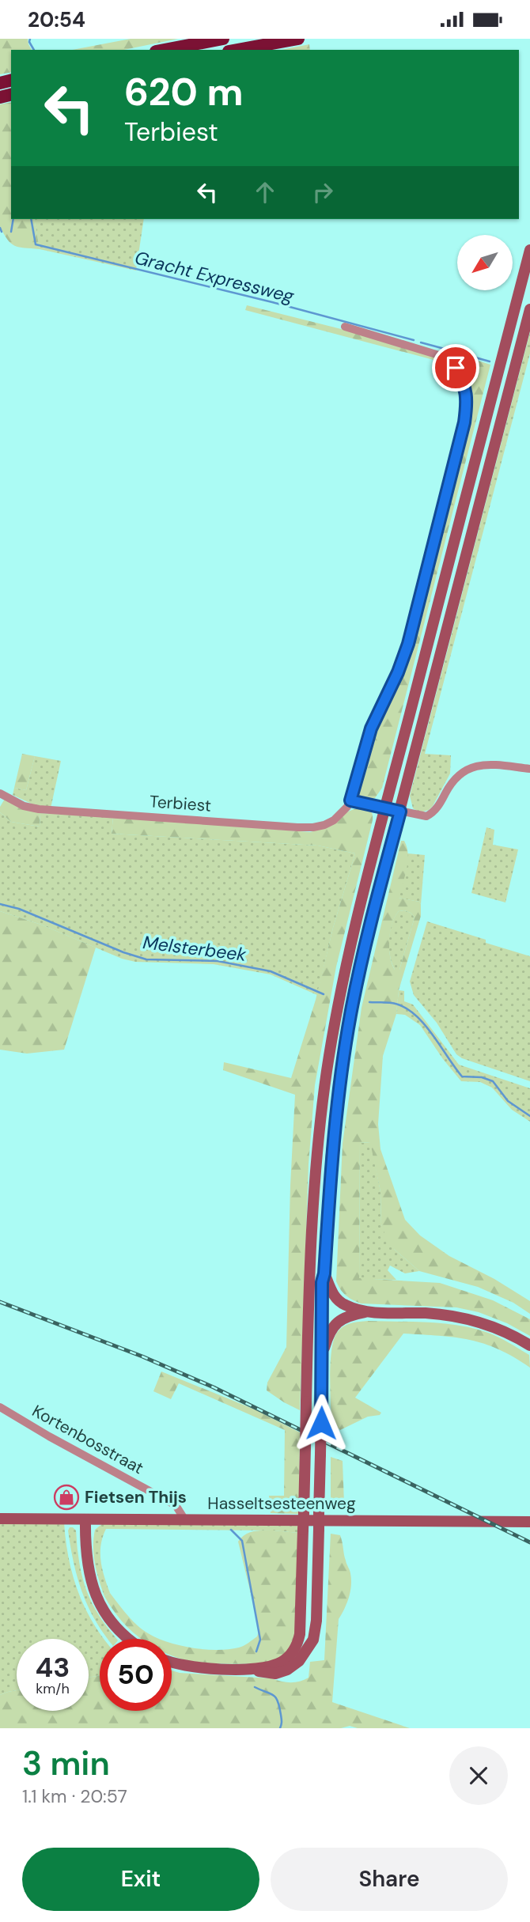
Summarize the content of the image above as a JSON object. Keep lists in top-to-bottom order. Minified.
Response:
{"streets":{"main road":["Hasseltsesteenweg"],"street":["Terbiest","Kortenbosstraat"]},"crossings":[["Kortenbosstraat","Hasseltsesteenweg"]],"water":["Gracht Expressweg","Melsterbeek"],"places":{"shop":["Fietsen Thijs"]},"north":"bottom left","page":{"status":"20:54","turn":["620 m","Terbiest"],"speed":"43 km/h","limit":"50","heading":["3 min","1.1 km · 20:57"],"buttons":["Exit","Share"]}}
